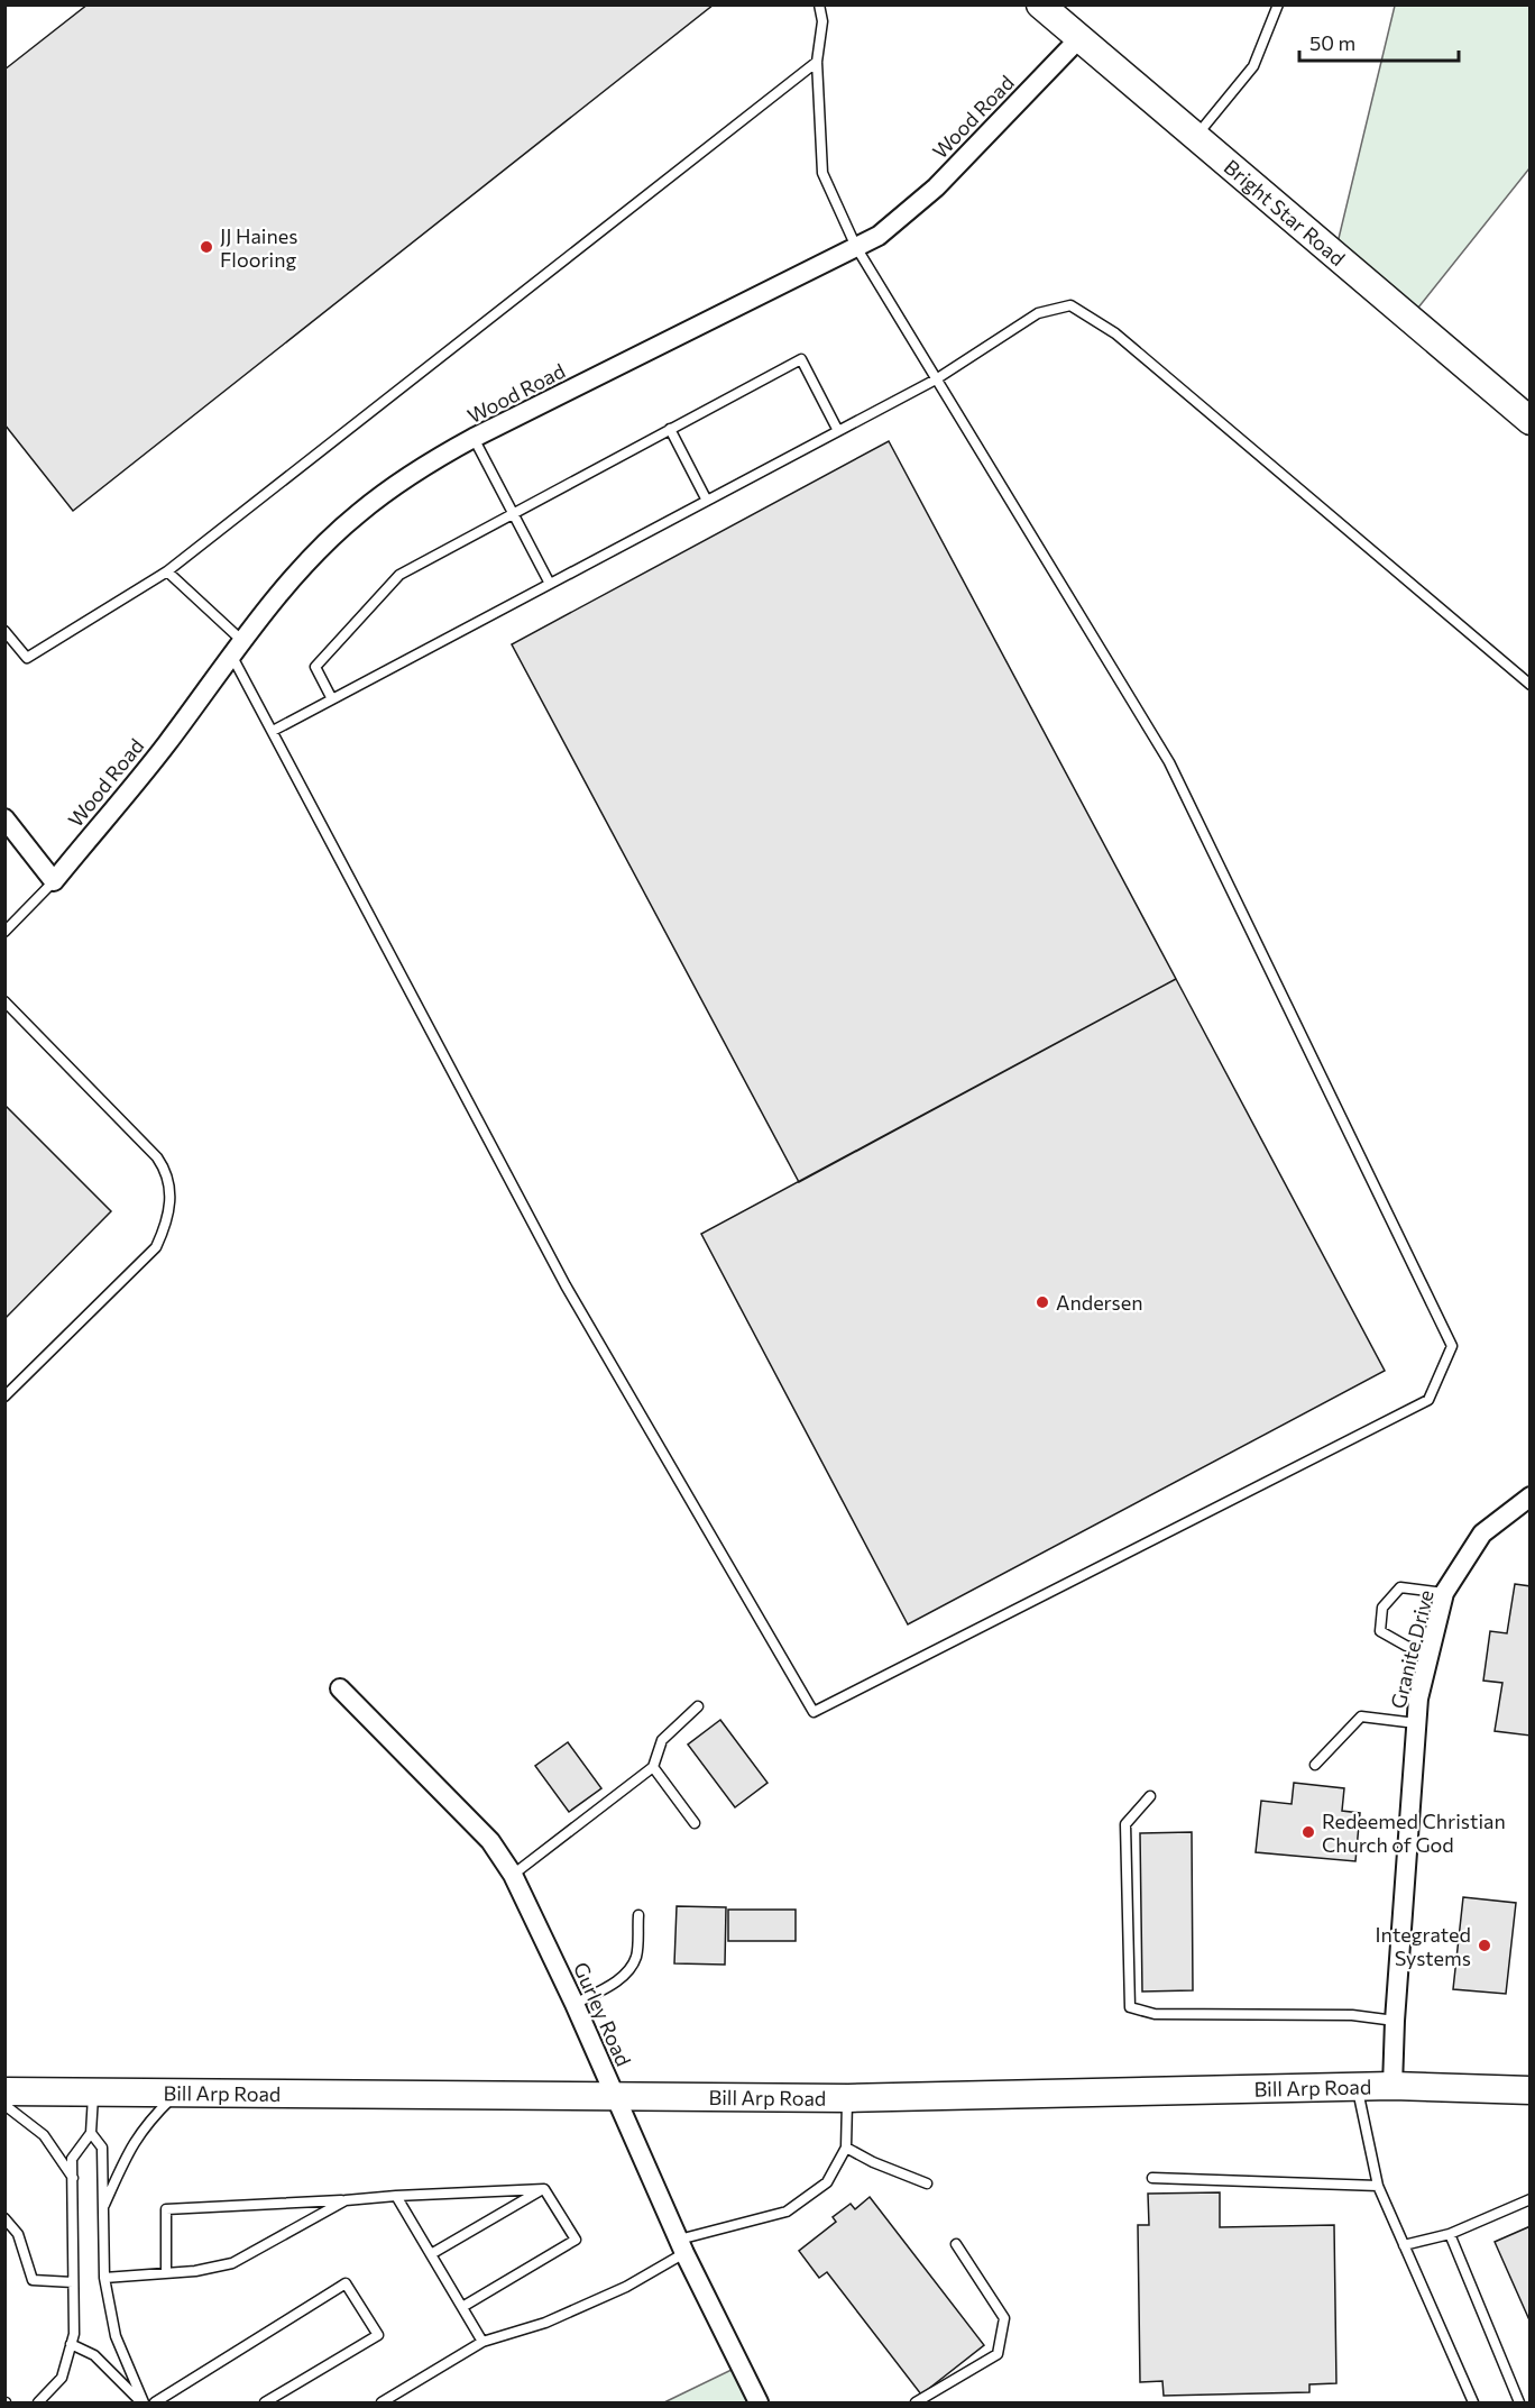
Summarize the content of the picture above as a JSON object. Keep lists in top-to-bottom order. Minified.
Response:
{"streets":{"main road":["Bright Star Road","Bill Arp Road"],"street":["Wood Road","Granite Drive","Gurley Road"]},"crossings":[["Wood Road","Bright Star Road"],["Granite Drive","Bill Arp Road"],["Gurley Road","Bill Arp Road"]],"places":["JJ Haines Flooring","Andersen","Redeemed Christian Church of God","Integrated Systems"],"scale_bar":"50 m"}
